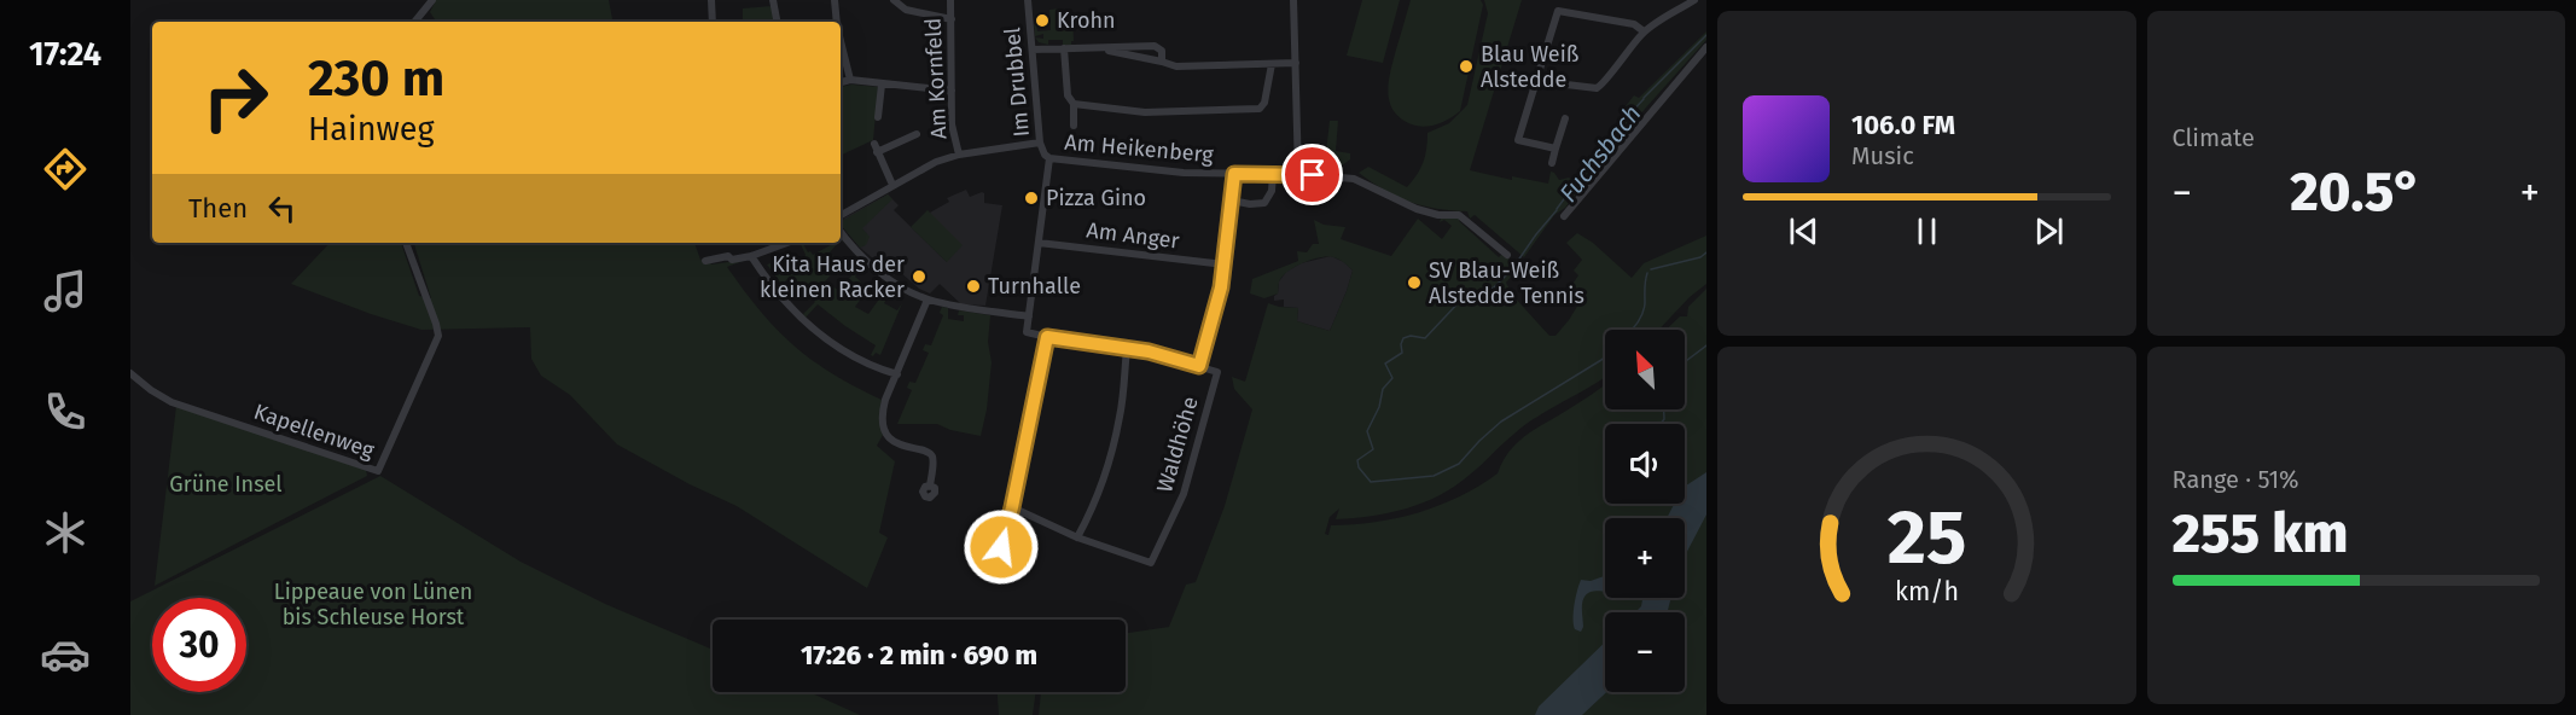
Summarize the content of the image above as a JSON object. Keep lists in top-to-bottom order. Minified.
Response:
{"streets":{"street":["Am Kornfeld","Im Drubbel","Am Heikenberg","Am Anger","Kapellenweg","Waldhöhe"]},"crossings":[["Im Drubbel","Am Heikenberg"],["Am Heikenberg","Waldhöhe"],["Am Anger","Waldhöhe"]],"water":["Fuchsbach"],"parks":["Grüne Insel","Lippeaue von Lünen bis Schleuse Horst"],"places":["Krohn","Blau Weiß Alstedde","Pizza Gino","Kita Haus der kleinen Racker","SV Blau-Weiß Alstedde Tennis","Turnhalle"],"north":"top left","page":{"tabs":"17:24","tile":["Climate",["Range · 51%","255 km"]],"turn":["230 m","Hainweg"],"song":["106.0 FM","Music"],"heat":["−","20.5°","+"],"then":"Then","map_buttons":["+","−"],"limit":"30","trip":"17:26 · 2 min · 690 m","gauge":["25","km/h"]}}
